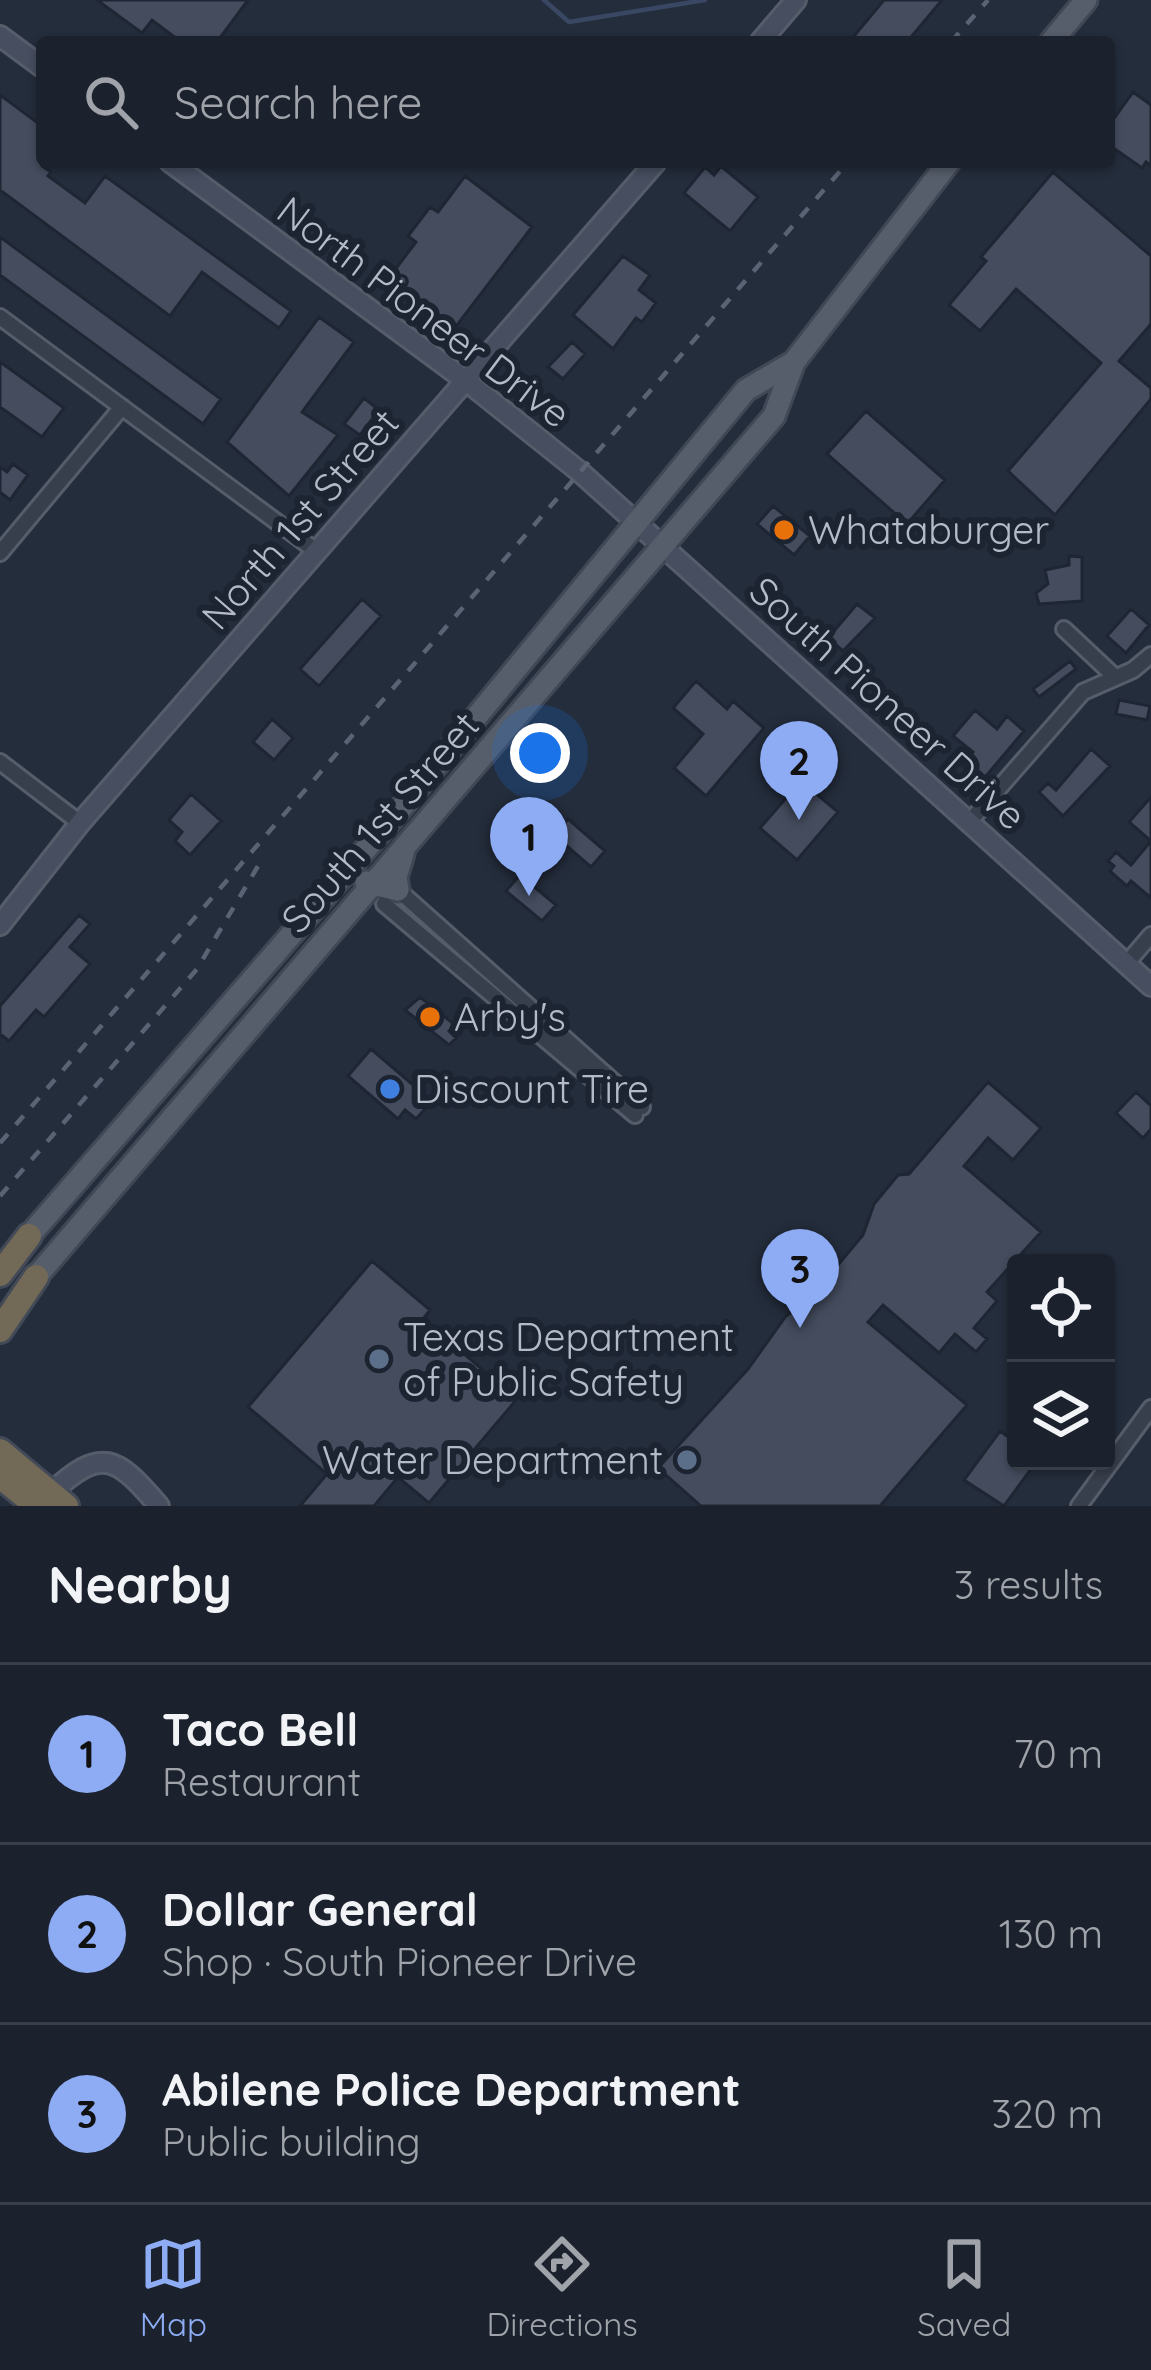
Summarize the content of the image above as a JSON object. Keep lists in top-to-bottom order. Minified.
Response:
{"streets":{"highway":["South 1st Street"],"street":["North Pioneer Drive","North 1st Street","South Pioneer Drive"]},"crossings":[["North Pioneer Drive","North 1st Street"],["North Pioneer Drive","South Pioneer Drive"],["South Pioneer Drive","South 1st Street"]],"places":["Whataburger","Arby's","Discount Tire","Texas Department of Public Safety","Water Department"],"page":{"search":"Search here","pins":["2","1","3"],"heading":["Nearby","3 results"],"list":[{"mark":"1","name":"Taco Bell","note":"Restaurant","value":"70 m"},{"mark":"2","name":"Dollar General","note":"Shop · South Pioneer Drive","value":"130 m"},{"mark":"3","name":"Abilene Police Department","note":"Public building","value":"320 m"}],"nav":["Map","Directions","Saved"]}}
